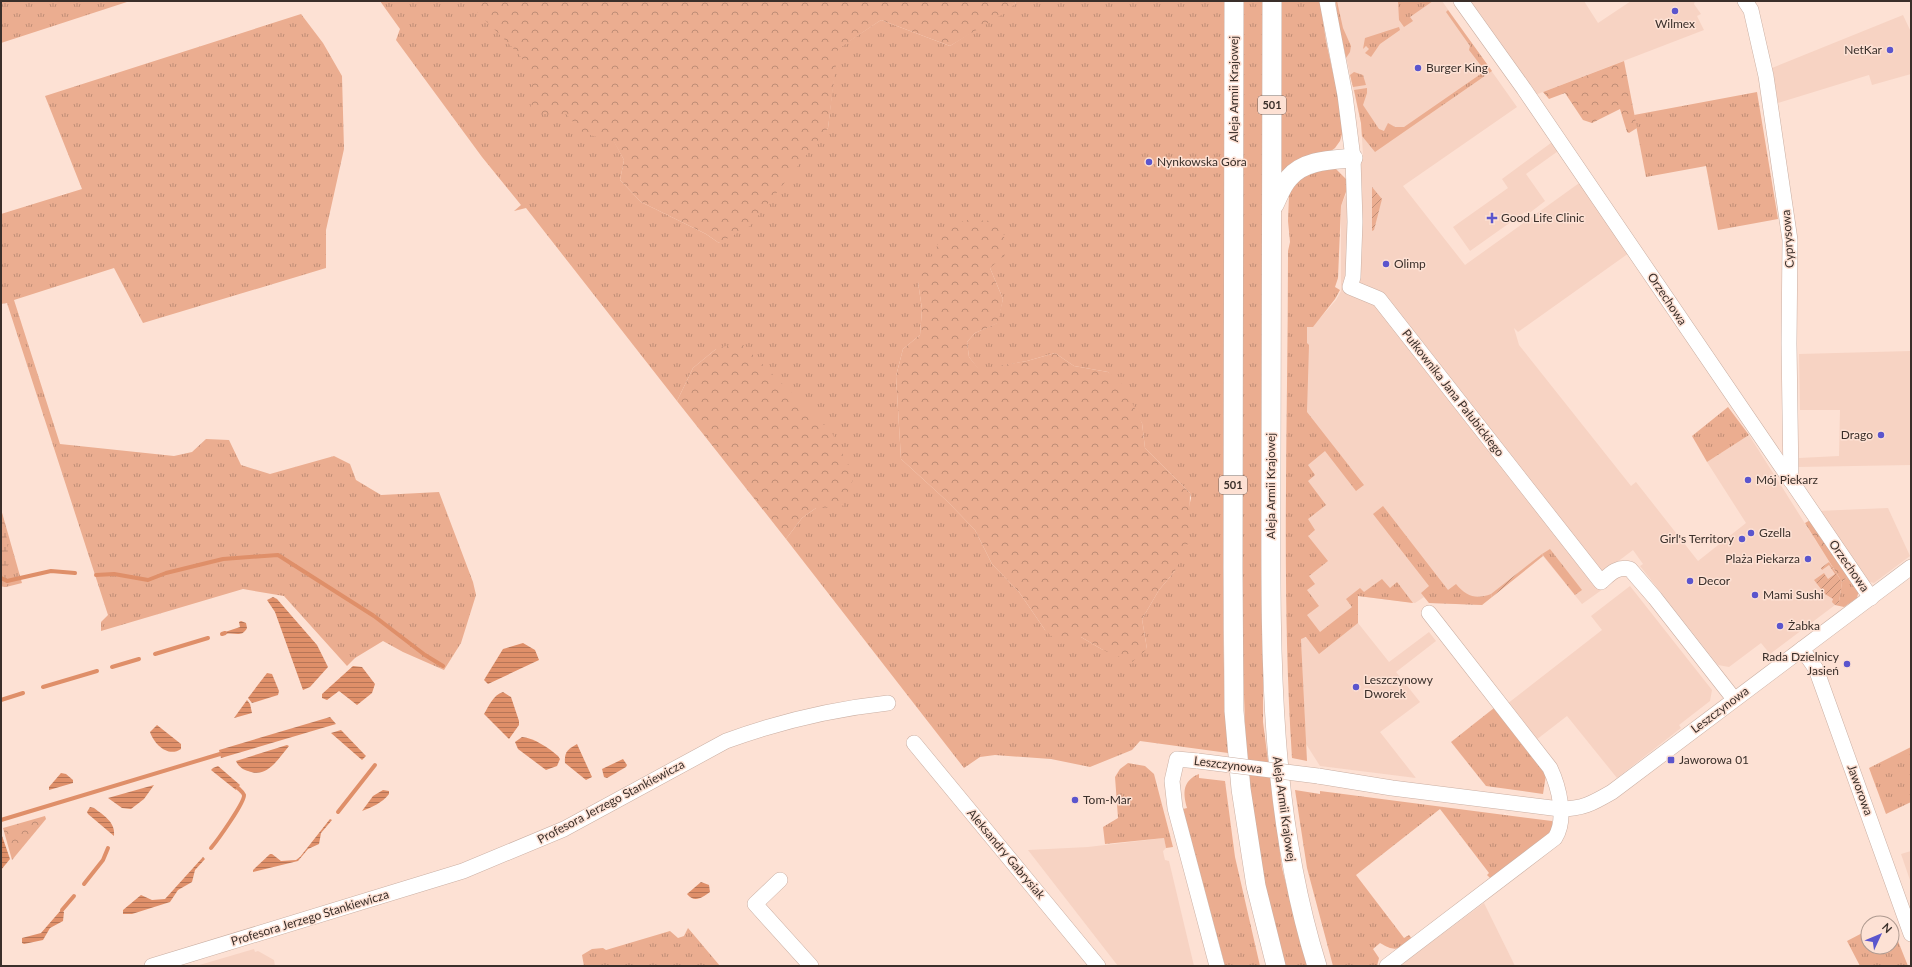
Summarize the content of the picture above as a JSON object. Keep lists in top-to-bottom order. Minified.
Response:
{"streets":{"main road":["Aleja Armii Krajowej","501"],"street":["Cyprysowa","Orzechowa","Pułkownika Jana Pałubickiego","Leszczynowa","Jaworowa","Profesora Jerzego Stankiewicza","Aleksandry Gabrysiak"]},"crossings":[["Cyprysowa","Orzechowa"],["Orzechowa","Leszczynowa"],["Pułkownika Jana Pałubickiego","Leszczynowa"],["Leszczynowa","Jaworowa"]],"places":{"other":["Wilmex","NetKar","Burger King","Nynkowska Góra","Olimp","Drago","Mój Piekarz","Gzella","Girl's Territory","Plaża Piekarza","Decor","Mami Sushi","Żabka","Rada Dzielnicy Jasień","Leszczynowy Dworek","Tom-Mar"],"health":["Good Life Clinic"],"transit":["Jaworowa 01"]},"north":"top right"}
